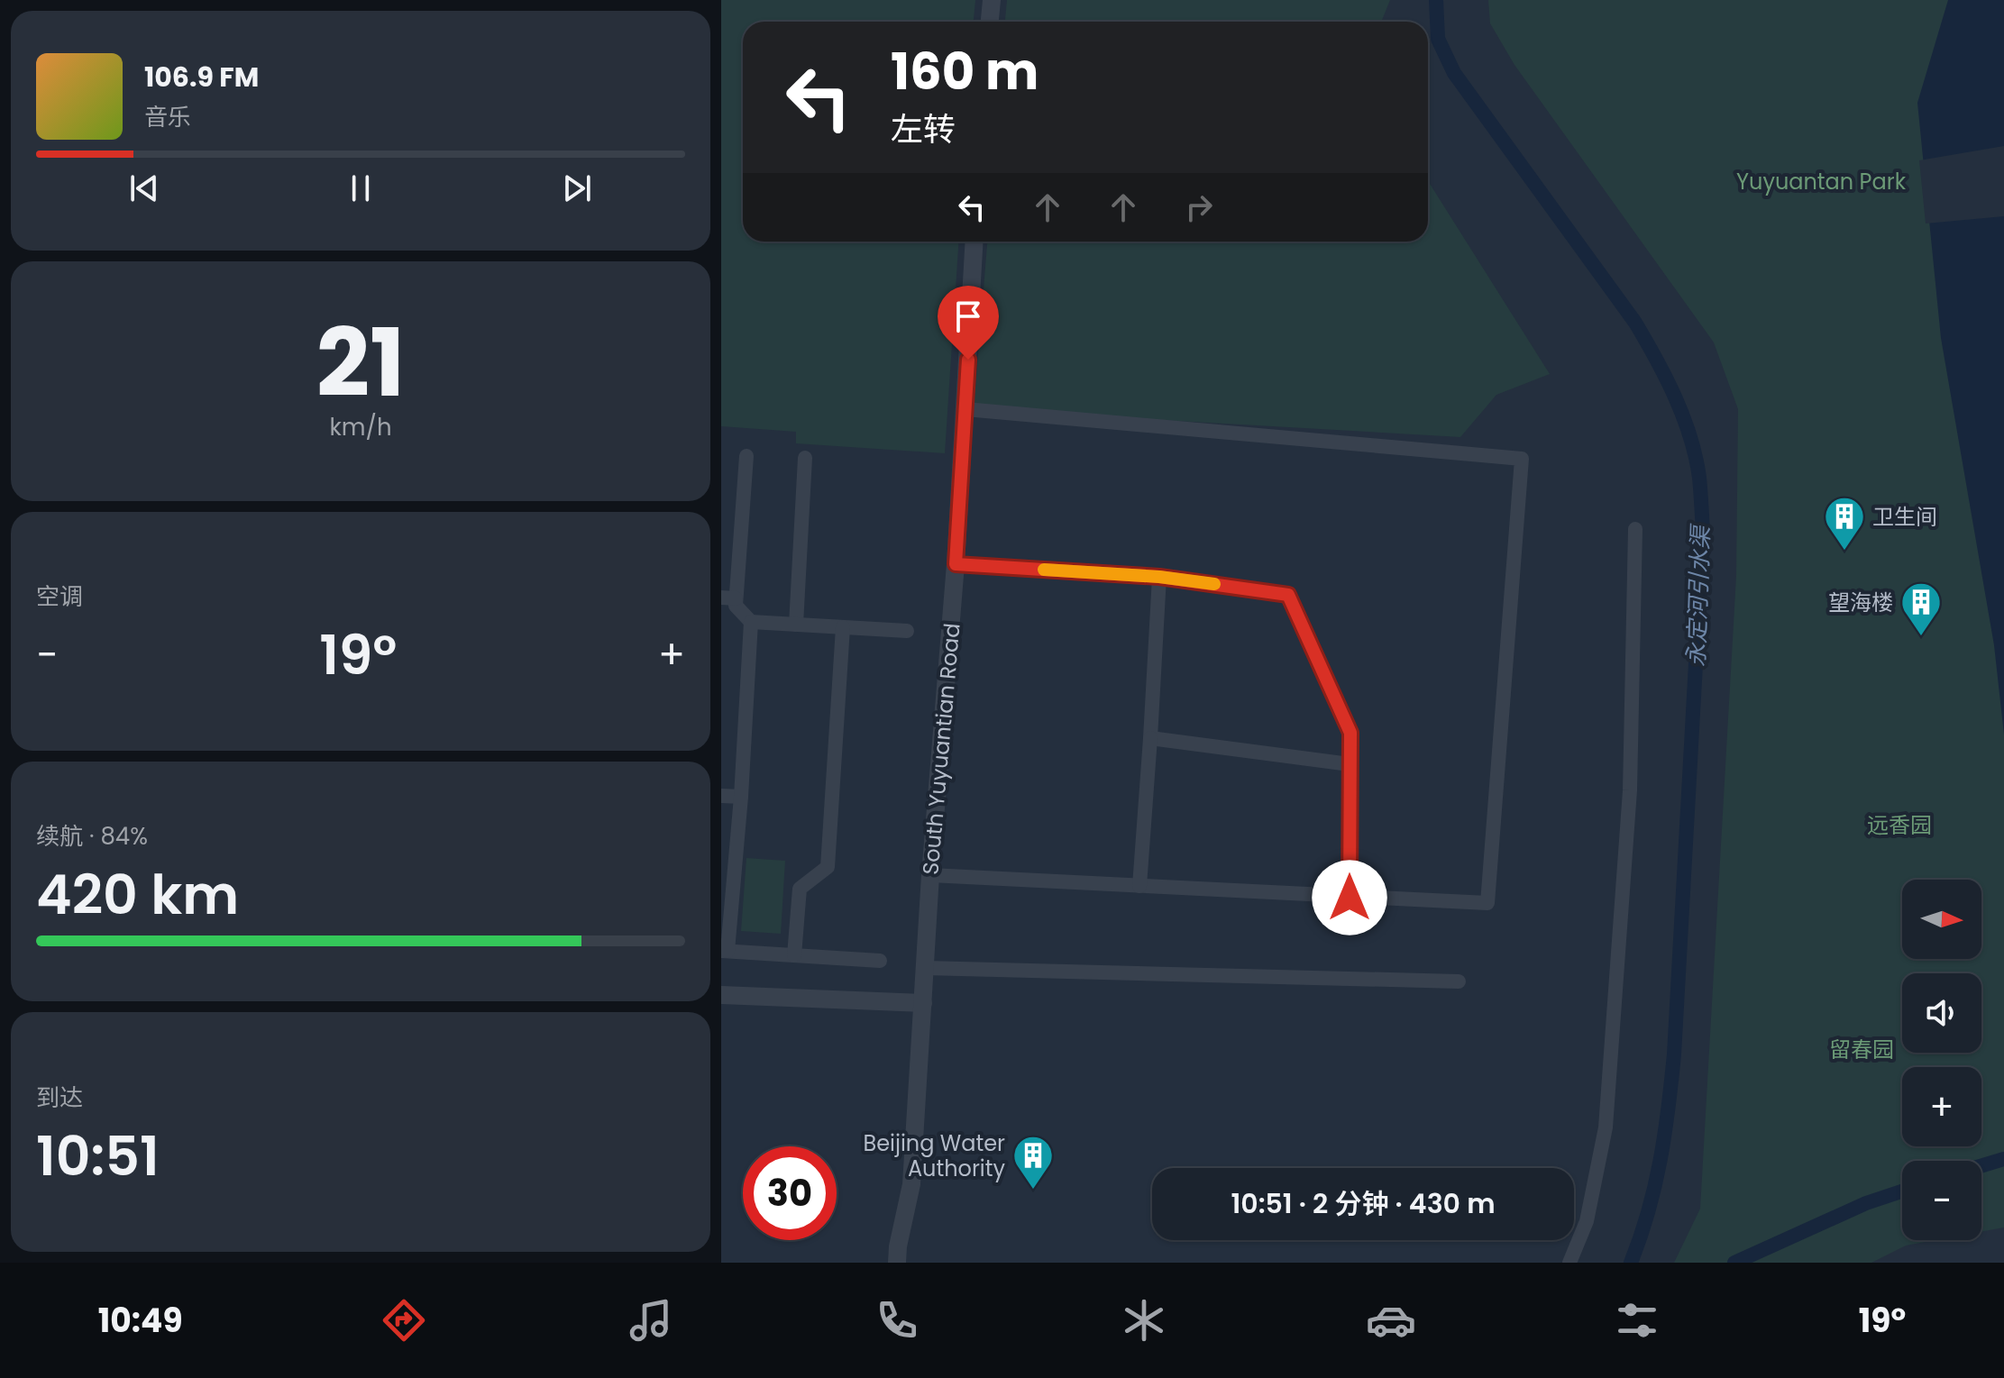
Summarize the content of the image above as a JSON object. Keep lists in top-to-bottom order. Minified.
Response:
{"streets":{"street":["South Yuyuantian Road"]},"water":["永定河引水渠"],"parks":["Yuyuantan Park","远香园","留春园"],"places":{"building":["卫生间","望海楼","Beijing Water Authority"]},"north":"right","page":{"turn":["160 m","左转"],"song":["106.9 FM","音乐"],"tile":[["21","km/h"],"空调",["续航 · 84%","420 km"],["到达","10:51"]],"heat":["−","19°","+"],"map_buttons":["+","−"],"limit":"30","trip":"10:51 · 2 分钟 · 430 m","tabs":["10:49","19°"]}}
